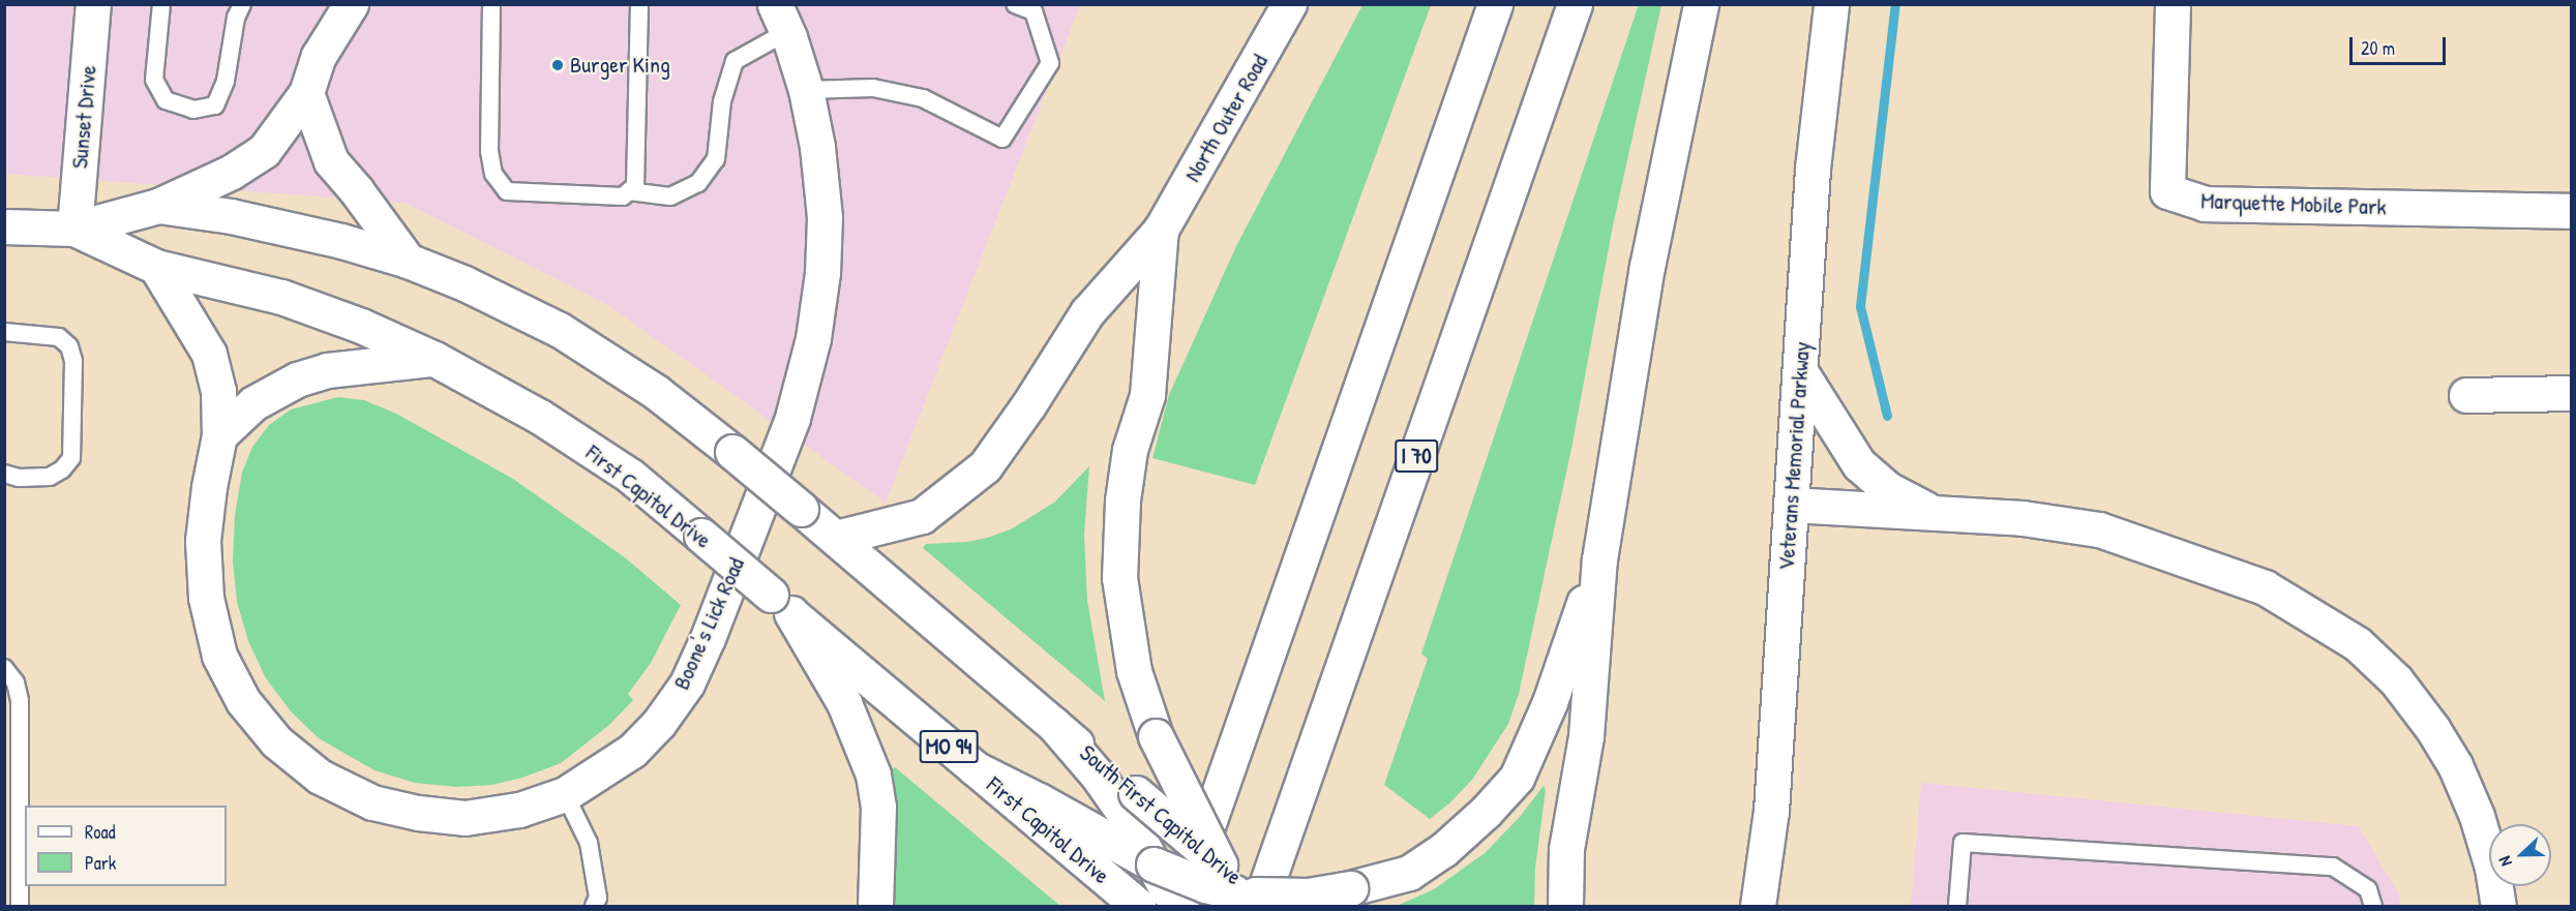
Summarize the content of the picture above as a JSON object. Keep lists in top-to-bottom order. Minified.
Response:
{"streets":{"main road":["Sunset Drive","North Outer Road","Marquette Mobile Park","I 70","Veterans Memorial Parkway","First Capitol Drive","Boone's Lick Road","MO 94","South First Capitol Drive"]},"crossings":[["Sunset Drive","First Capitol Drive"],["I 70","South First Capitol Drive"],["First Capitol Drive","Boone's Lick Road"],["First Capitol Drive","South First Capitol Drive"]],"places":["Burger King"],"legend":["Road","Park"],"scale_bar":"20 m","north":"left"}
